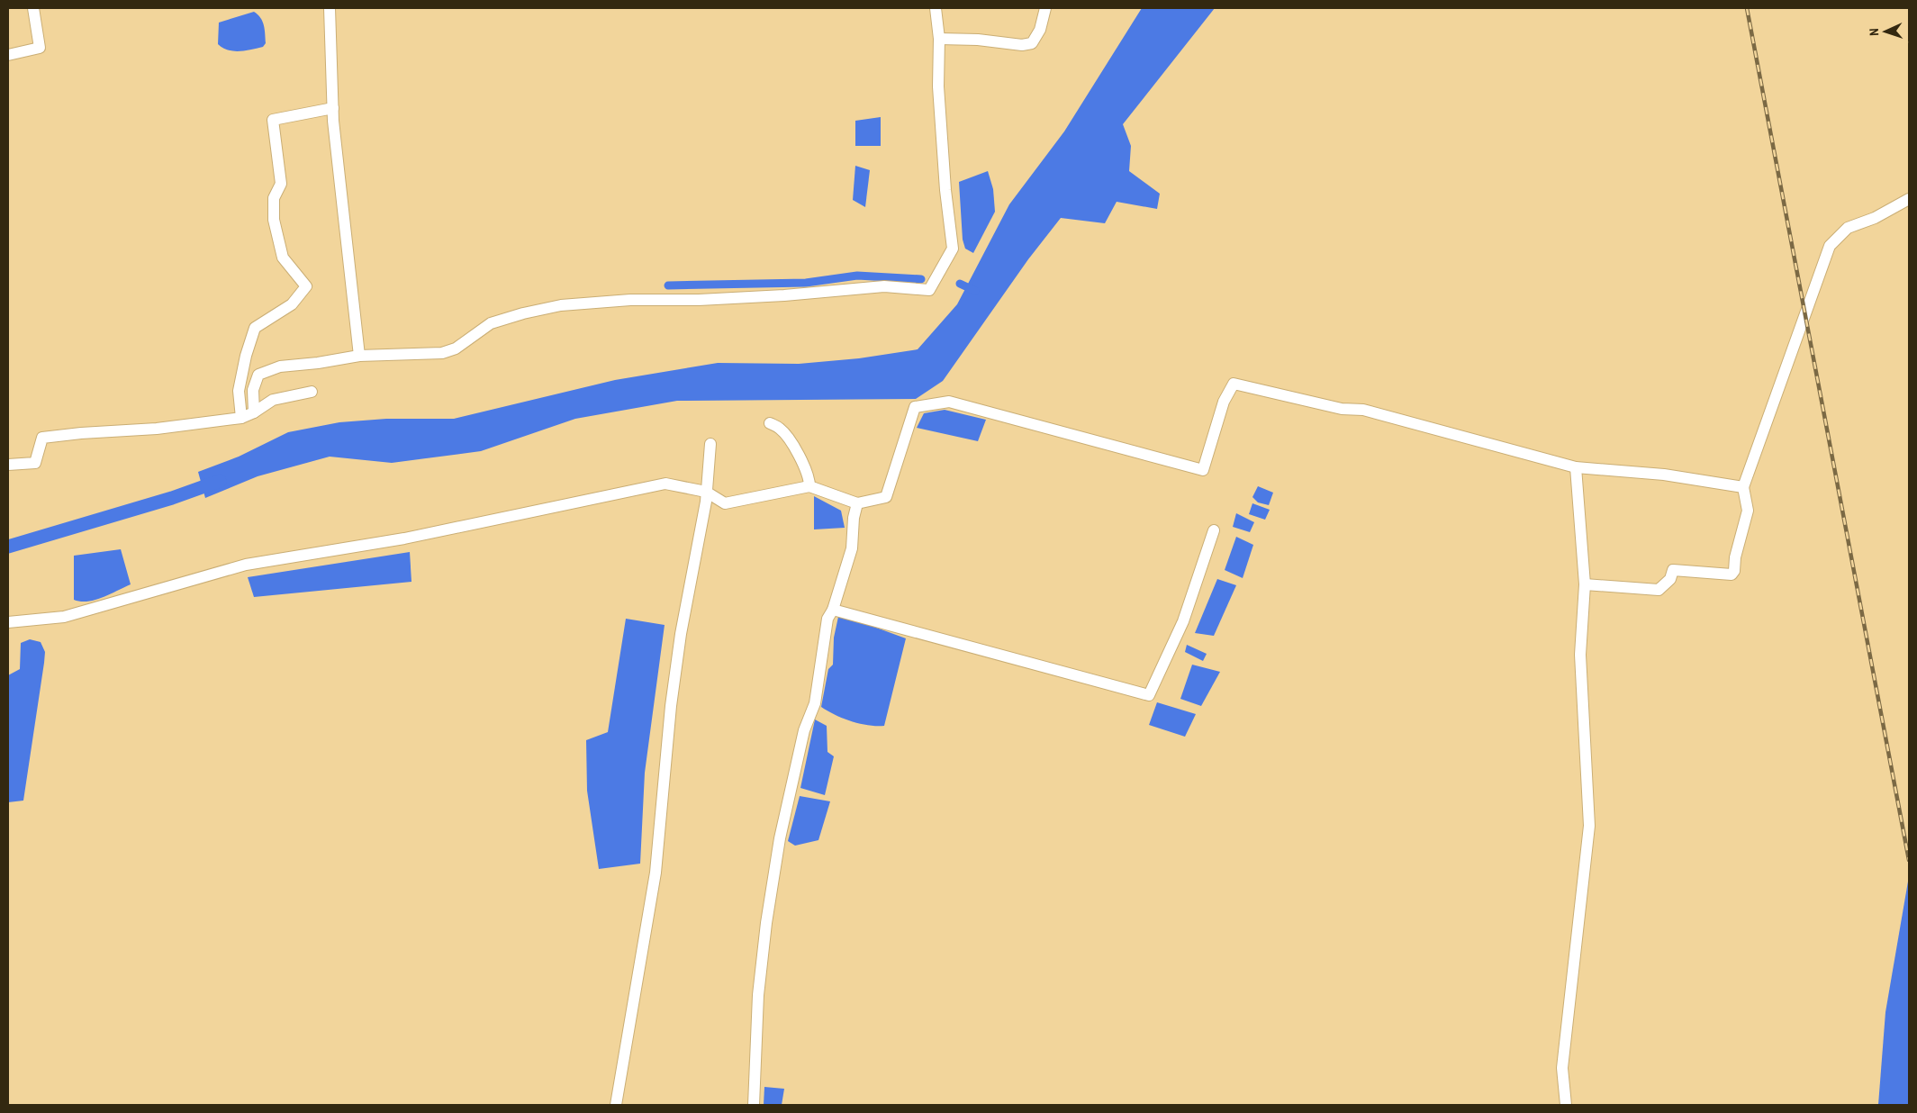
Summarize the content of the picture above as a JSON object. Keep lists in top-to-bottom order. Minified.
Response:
{"north":"left"}
